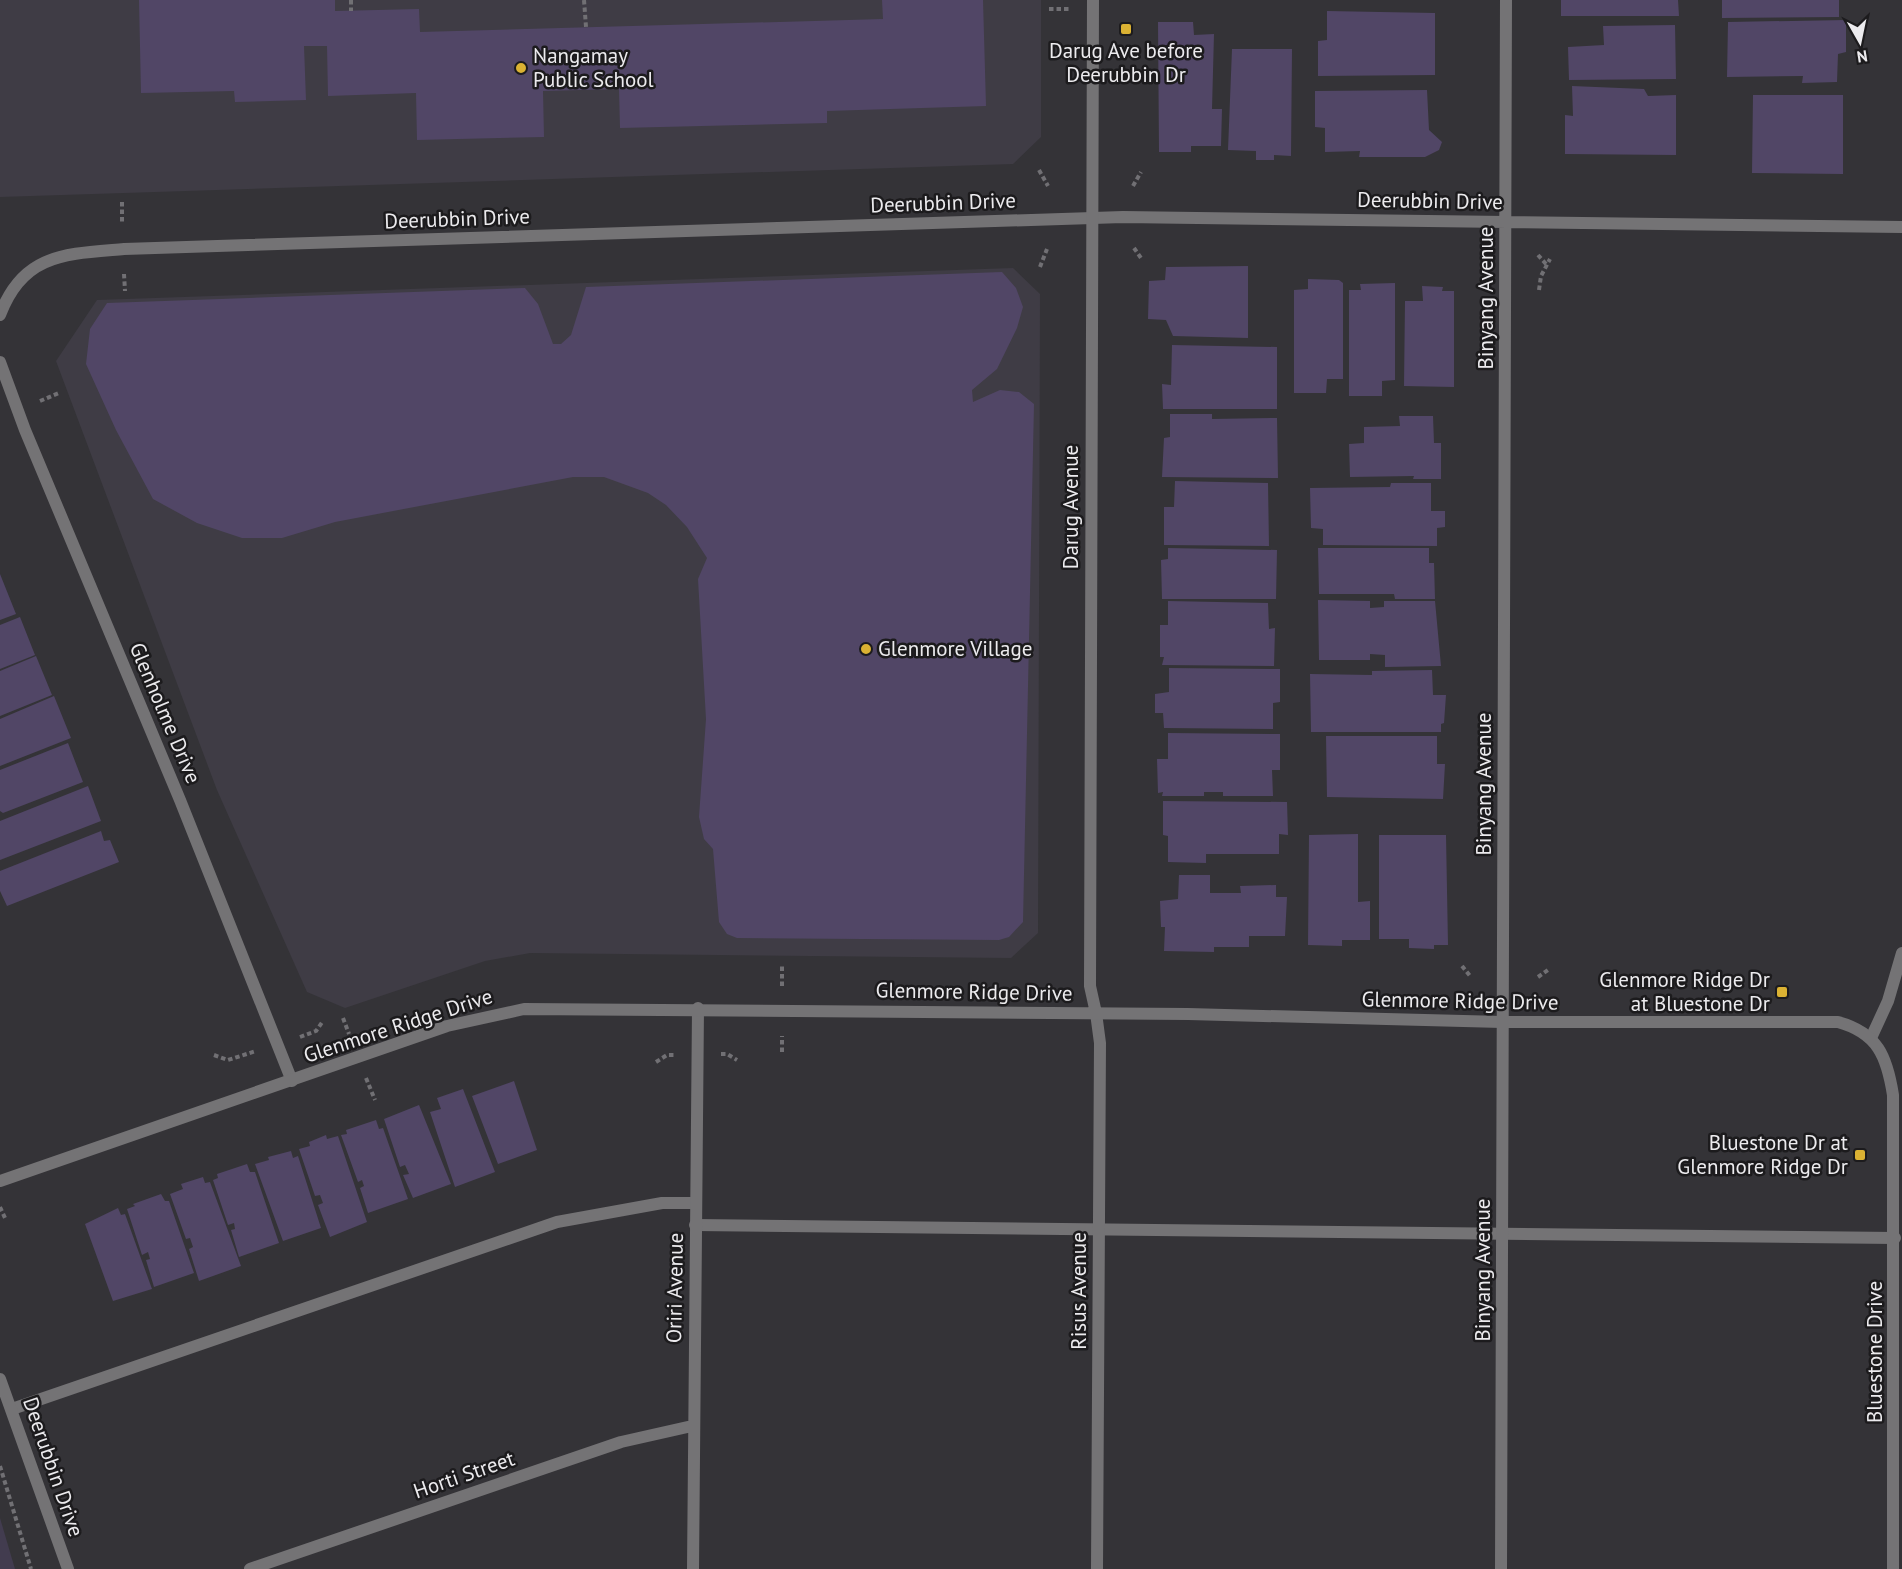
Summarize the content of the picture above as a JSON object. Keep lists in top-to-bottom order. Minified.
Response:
{"streets":{"street":["Deerubbin Drive","Binyang Avenue","Darug Avenue","Glenholme Drive","Glenmore Ridge Drive","Oriri Avenue","Risus Avenue","Bluestone Drive","Horti Street"]},"crossings":[["Deerubbin Drive","Binyang Avenue"],["Deerubbin Drive","Darug Avenue"],["Binyang Avenue","Glenmore Ridge Drive"],["Darug Avenue","Glenmore Ridge Drive"],["Darug Avenue","Risus Avenue"],["Glenholme Drive","Glenmore Ridge Drive"],["Glenmore Ridge Drive","Oriri Avenue"],["Glenmore Ridge Drive","Risus Avenue"],["Glenmore Ridge Drive","Bluestone Drive"],["Oriri Avenue","Horti Street"]],"places":{"transit":["Darug Ave before Deerubbin Dr","Glenmore Ridge Dr at Bluestone Dr","Bluestone Dr at Glenmore Ridge Dr"],"other":["Nangamay Public School","Glenmore Village"]},"north":"bottom"}
